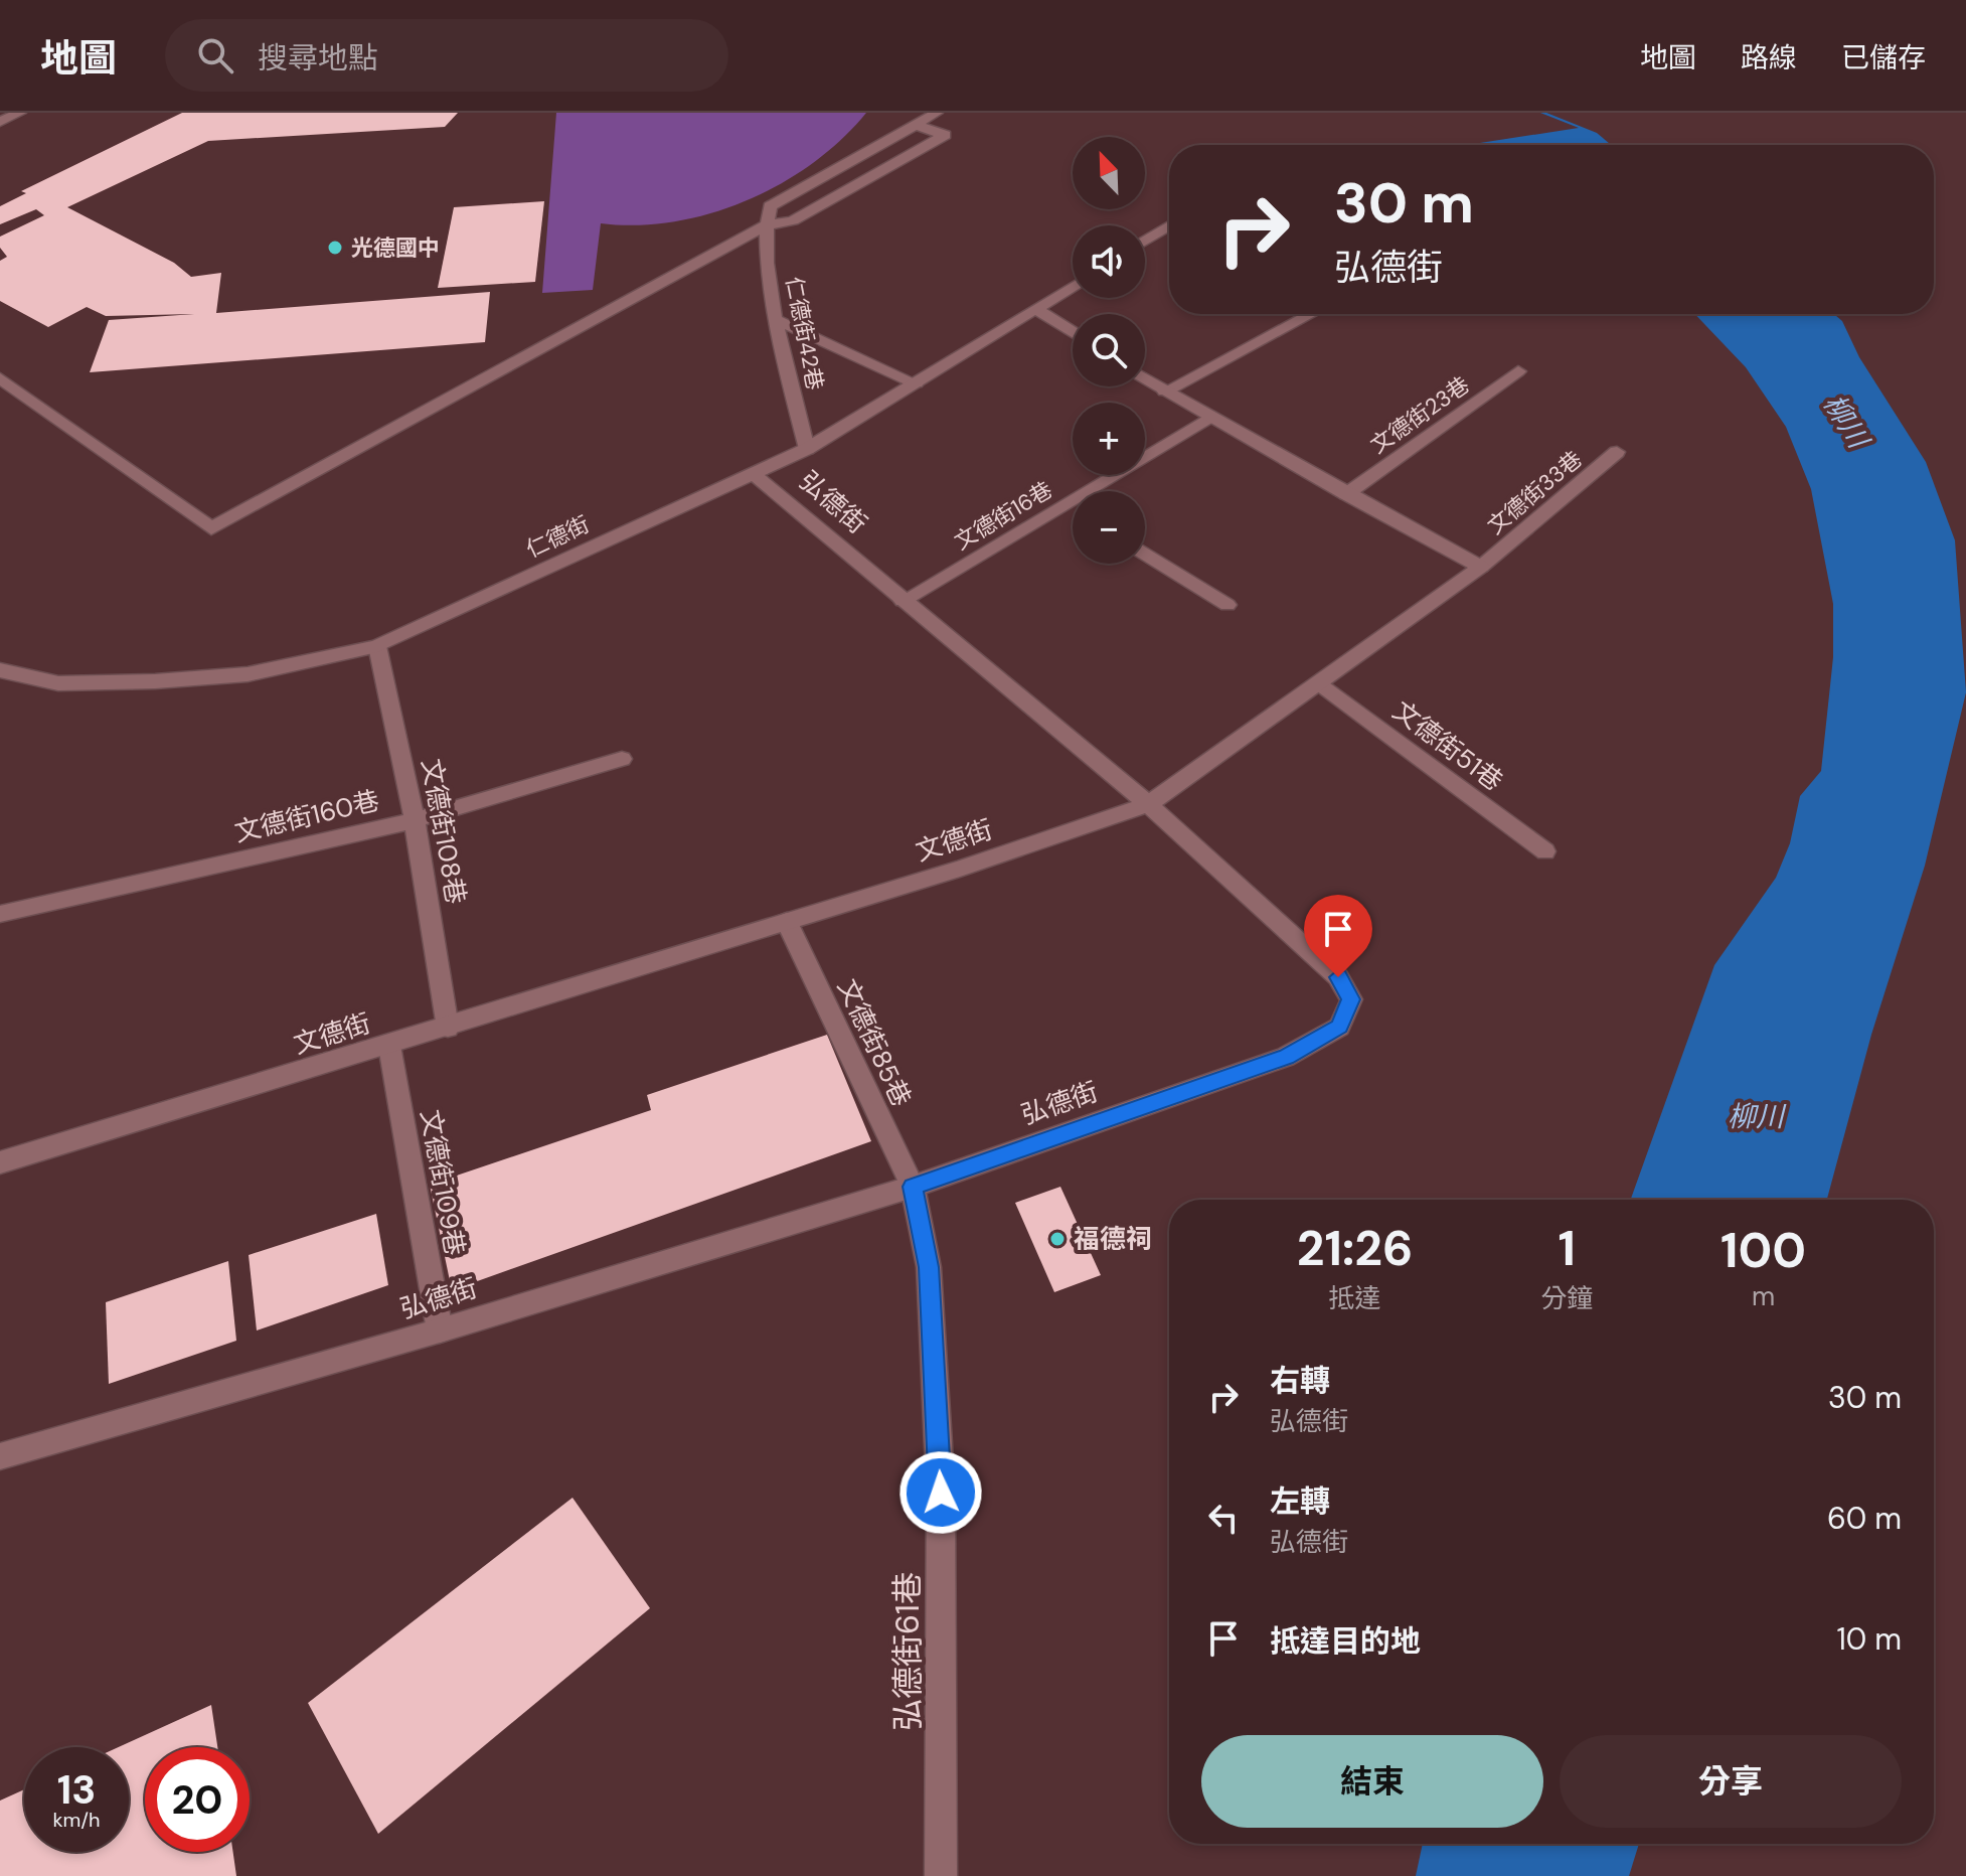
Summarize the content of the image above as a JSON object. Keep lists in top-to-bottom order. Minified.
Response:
{"streets":{"street":["仁德街42巷","文德街23巷","文德街33巷","弘德街","文德街16巷","仁德街","文德街51巷","文德街160巷","文德街108巷","文德街","文德街85巷","文德街109巷","弘德街61巷"]},"crossings":[["仁德街42巷","仁德街"],["文德街33巷","文德街"],["弘德街","文德街16巷"],["弘德街","仁德街"],["弘德街","文德街"],["弘德街","文德街85巷"],["弘德街","文德街109巷"],["弘德街","弘德街61巷"],["仁德街","文德街108巷"],["文德街51巷","文德街"],["文德街160巷","文德街108巷"],["文德街108巷","文德街"],["文德街","文德街85巷"],["文德街","文德街109巷"],["文德街85巷","弘德街61巷"]],"water":["柳川"],"places":["光德國中","福德祠"],"north":"top left","page":{"header":"地圖","search":"搜尋地點","nav":["地圖","路線","已儲存"],"map_buttons":["+","−"],"turn":["30 m","弘德街"],"eta":["21:26","抵達","1","分鐘","100","m"],"list":[{"name":"右轉","note":"弘德街","value":"30 m"},{"name":"左轉","note":"弘德街","value":"60 m"},{"name":"抵達目的地","value":"10 m"}],"buttons":["結束","分享"],"speed":"13 km/h","limit":"20"}}
